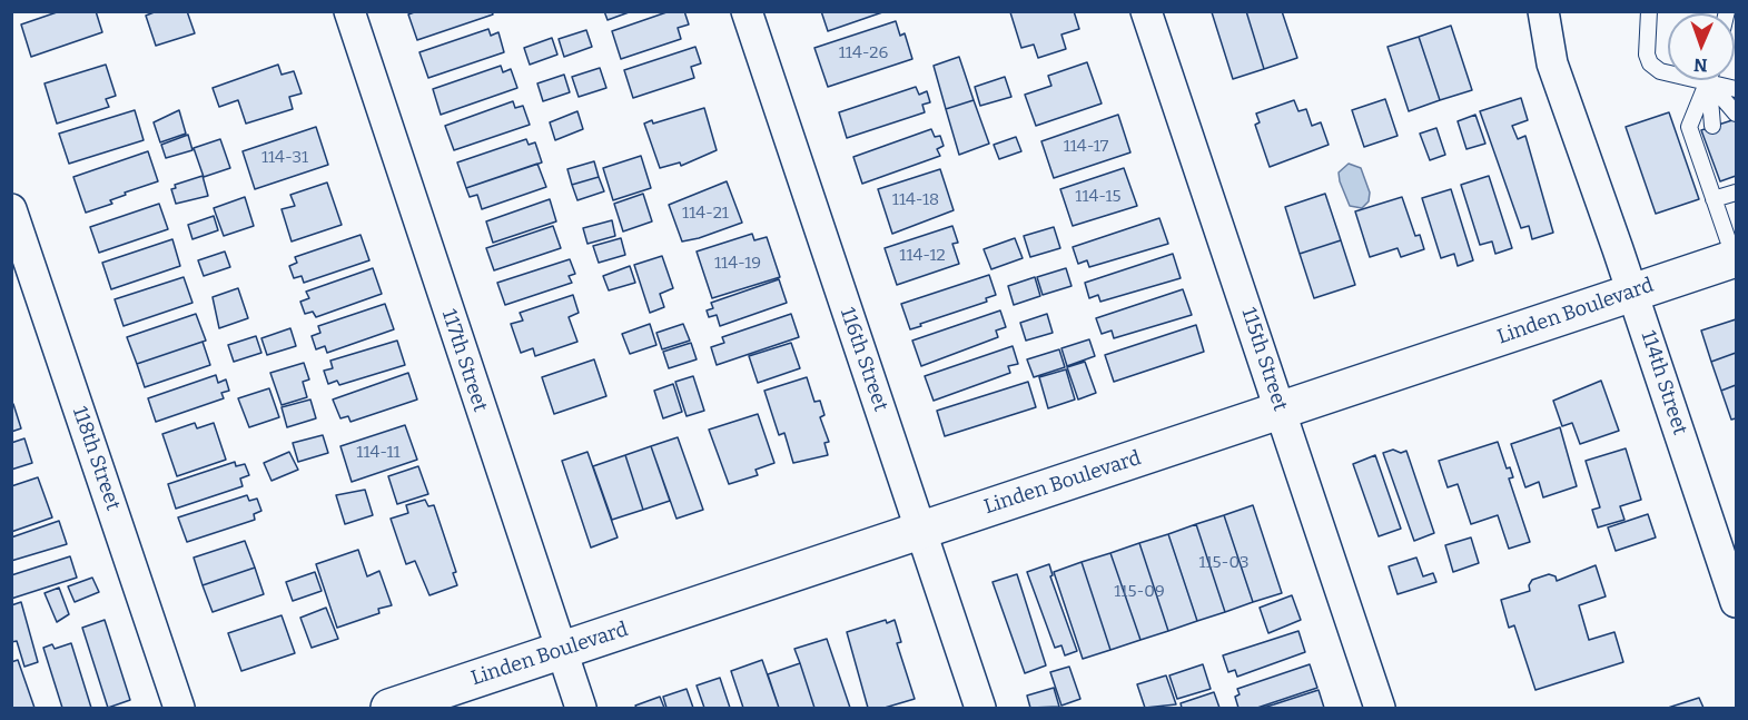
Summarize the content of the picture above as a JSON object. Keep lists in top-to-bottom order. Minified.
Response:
{"streets":{"main road":["Linden Boulevard"],"street":["116th Street","115th Street","117th Street","114th Street","118th Street"]},"crossings":[["Linden Boulevard","116th Street"],["Linden Boulevard","115th Street"],["Linden Boulevard","117th Street"],["Linden Boulevard","114th Street"]],"house_numbers":["114-26","114-17","114-31","114-15","114-18","114-21","114-12","114-19","114-11","115-03","115-09"],"north":"bottom"}
